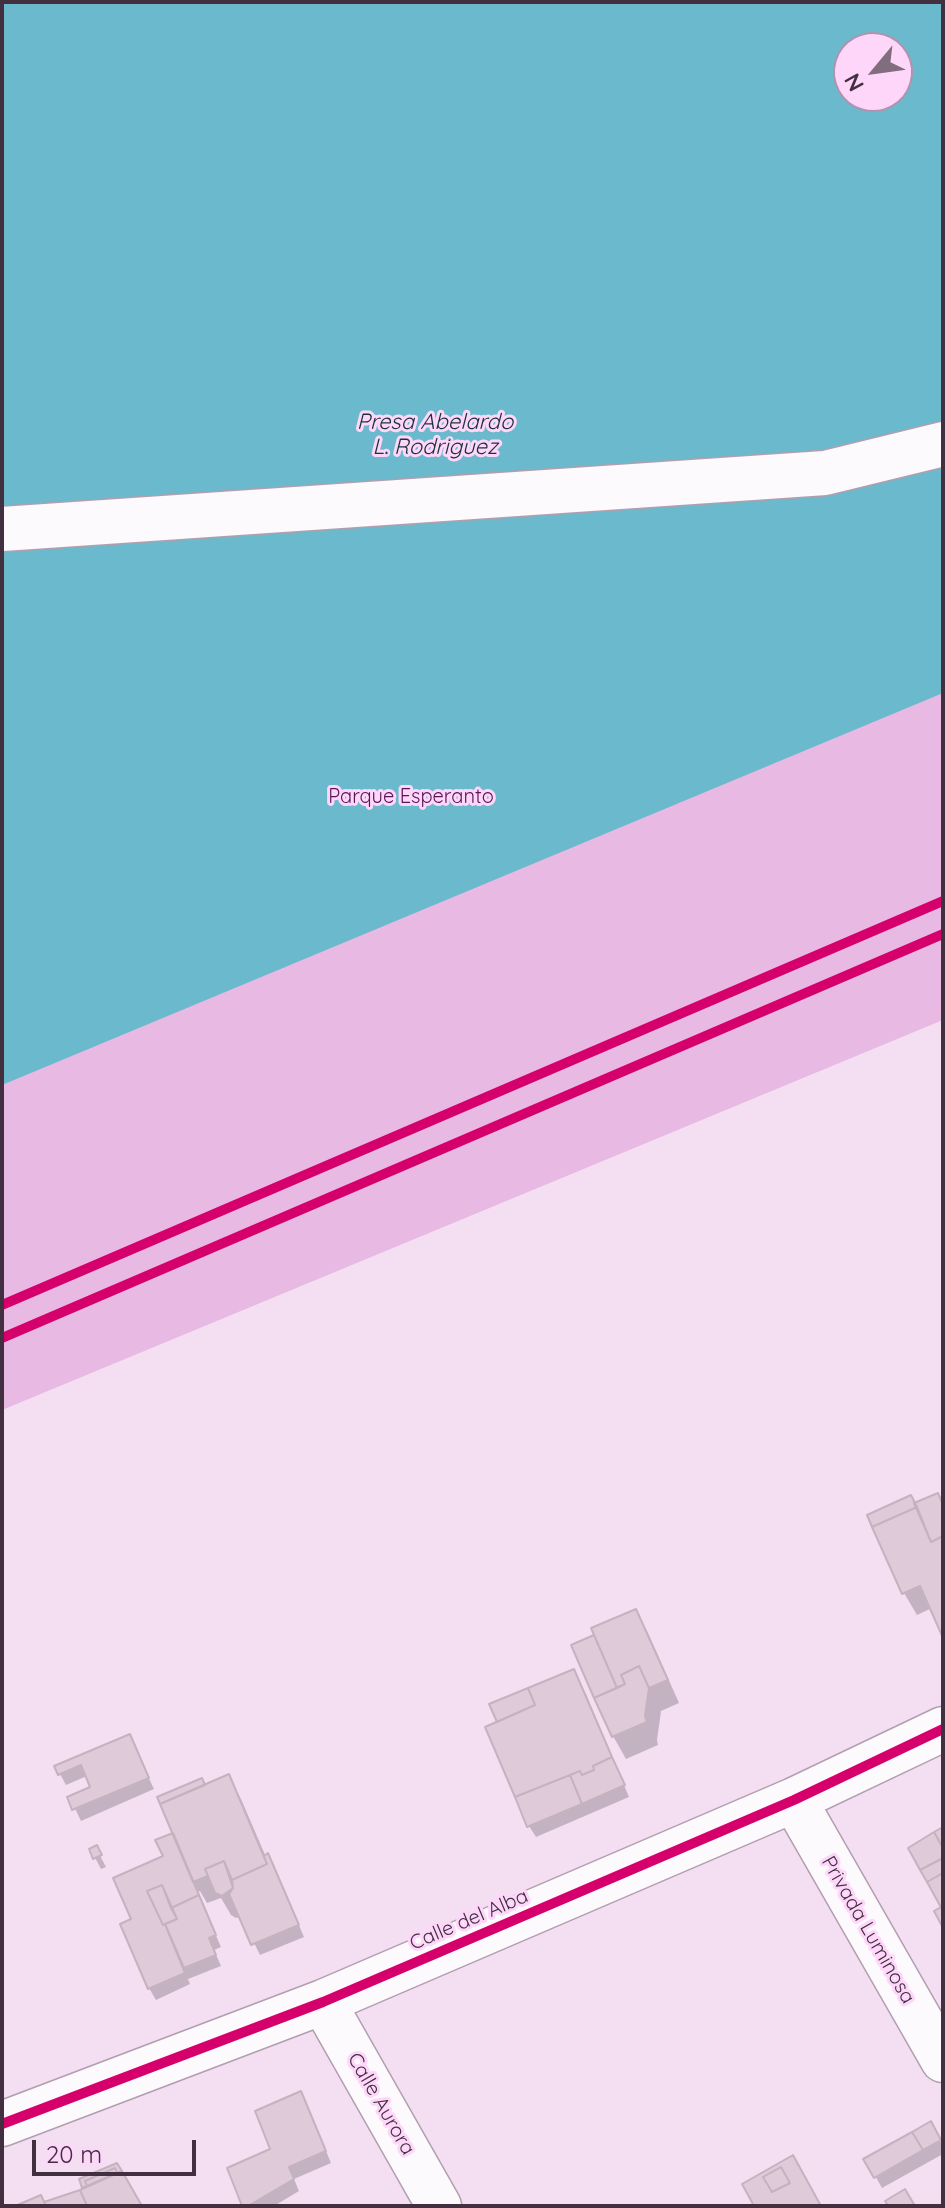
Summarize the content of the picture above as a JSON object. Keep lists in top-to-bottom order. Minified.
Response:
{"streets":{"street":["Calle del Alba","Privada Luminosa","Calle Aurora"]},"crossings":[["Calle del Alba","Privada Luminosa"],["Calle del Alba","Calle Aurora"]],"water":["Presa Abelardo L. Rodriguez"],"parks":["Parque Esperanto"],"scale_bar":"20 m","north":"bottom left"}
